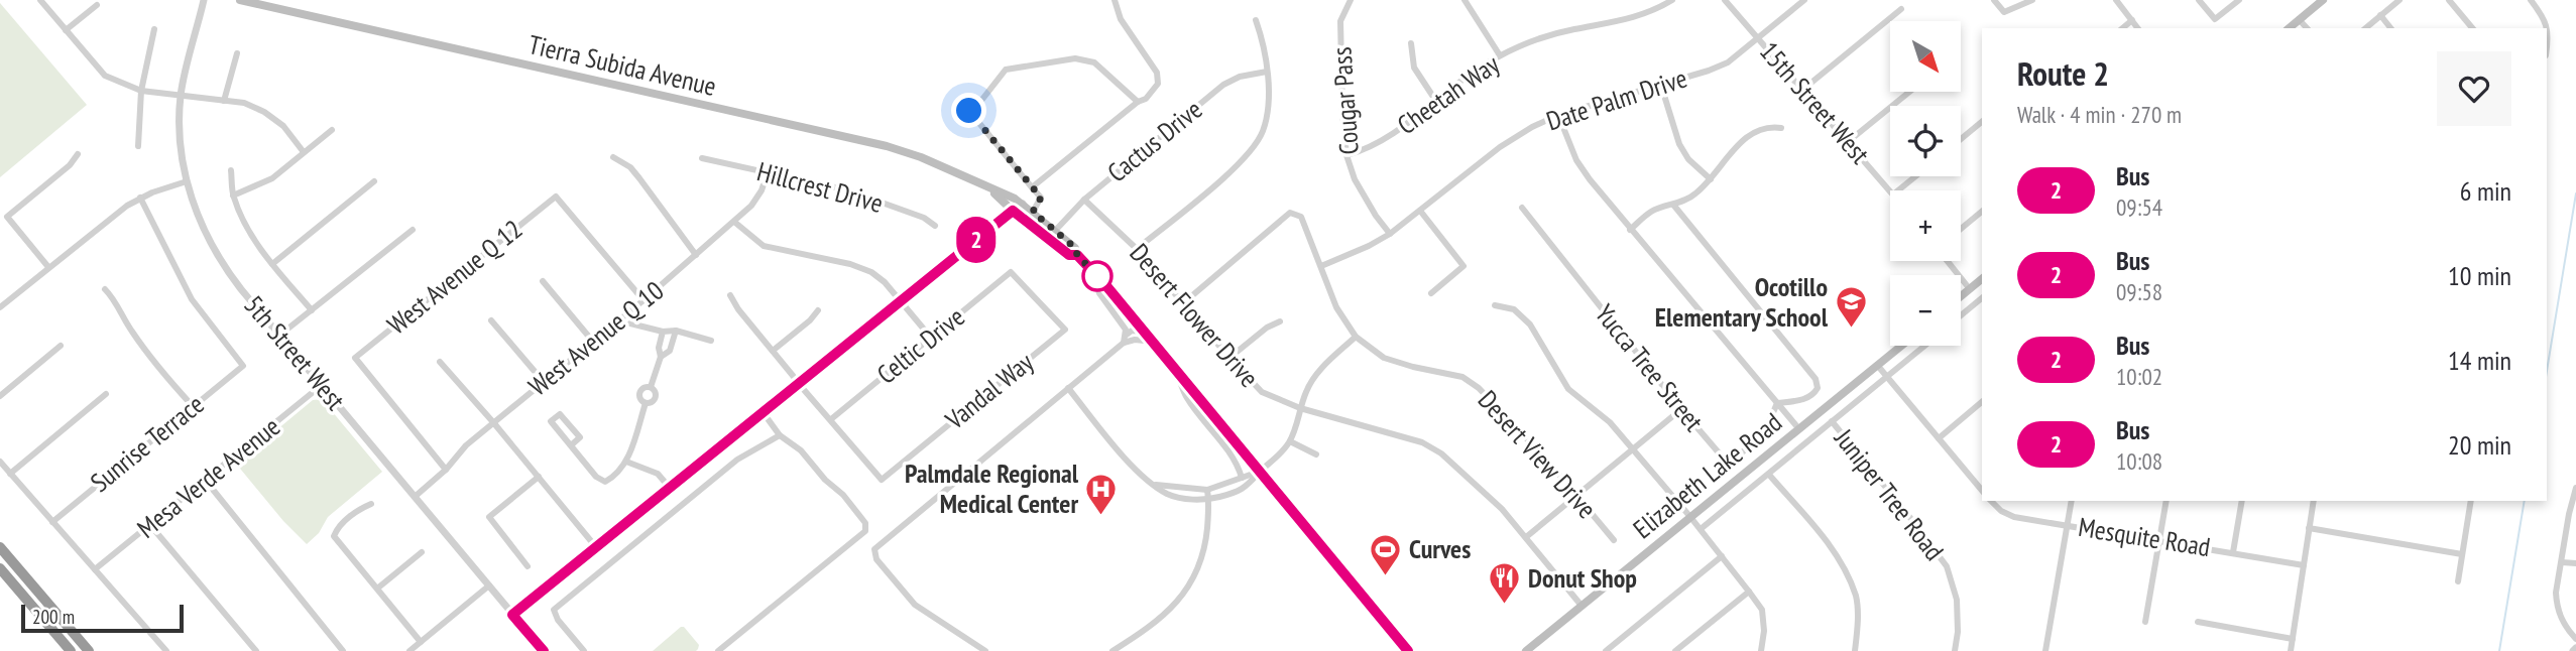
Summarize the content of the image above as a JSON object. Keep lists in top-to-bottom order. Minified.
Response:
{"streets":{"main road":["Tierra Subida Avenue","Elizabeth Lake Road"],"street":["Cheetah Way","Date Palm Drive","Cougar Pass","15th Street West","Cactus Drive","Hillcrest Drive","West Avenue Q 12","Desert Flower Drive","West Avenue Q 10","Celtic Drive","5th Street West","Yucca Tree Street","Vandal Way","Sunrise Terrace","Desert View Drive","Mesa Verde Avenue","Juniper Tree Road","Mesquite Road"]},"crossings":[["Tierra Subida Avenue","Cactus Drive"],["Cheetah Way","Cougar Pass"],["Date Palm Drive","Cougar Pass"],["Date Palm Drive","15th Street West"],["Date Palm Drive","Desert View Drive"],["Date Palm Drive","Juniper Tree Road"],["Cactus Drive","Desert Flower Drive"],["Hillcrest Drive","West Avenue Q 10"],["West Avenue Q 12","West Avenue Q 10"],["Desert Flower Drive","Desert View Drive"],["Desert Flower Drive","Elizabeth Lake Road"],["West Avenue Q 10","5th Street West"],["Celtic Drive","Vandal Way"],["5th Street West","Mesa Verde Avenue"],["Yucca Tree Street","Juniper Tree Road"],["Elizabeth Lake Road","Juniper Tree Road"]],"places":{"school or university":["Ocotillo Elementary School"],"hospital":["Palmdale Regional Medical Center"],"sports":["Curves"],"restaurant":["Donut Shop"]},"lines":["bus line 2"],"scale_bar":"200 m","north":"bottom right","page":{"on_map":"2","map_buttons":["+","−"],"heading":["Route 2","Walk · 4 min · 270 m"],"list":[{"mark":"2","name":"Bus","note":"09:54","value":"6 min"},{"mark":"2","name":"Bus","note":"09:58","value":"10 min"},{"mark":"2","name":"Bus","note":"10:02","value":"14 min"},{"mark":"2","name":"Bus","note":"10:08","value":"20 min"}],"scale":"200 m"}}
